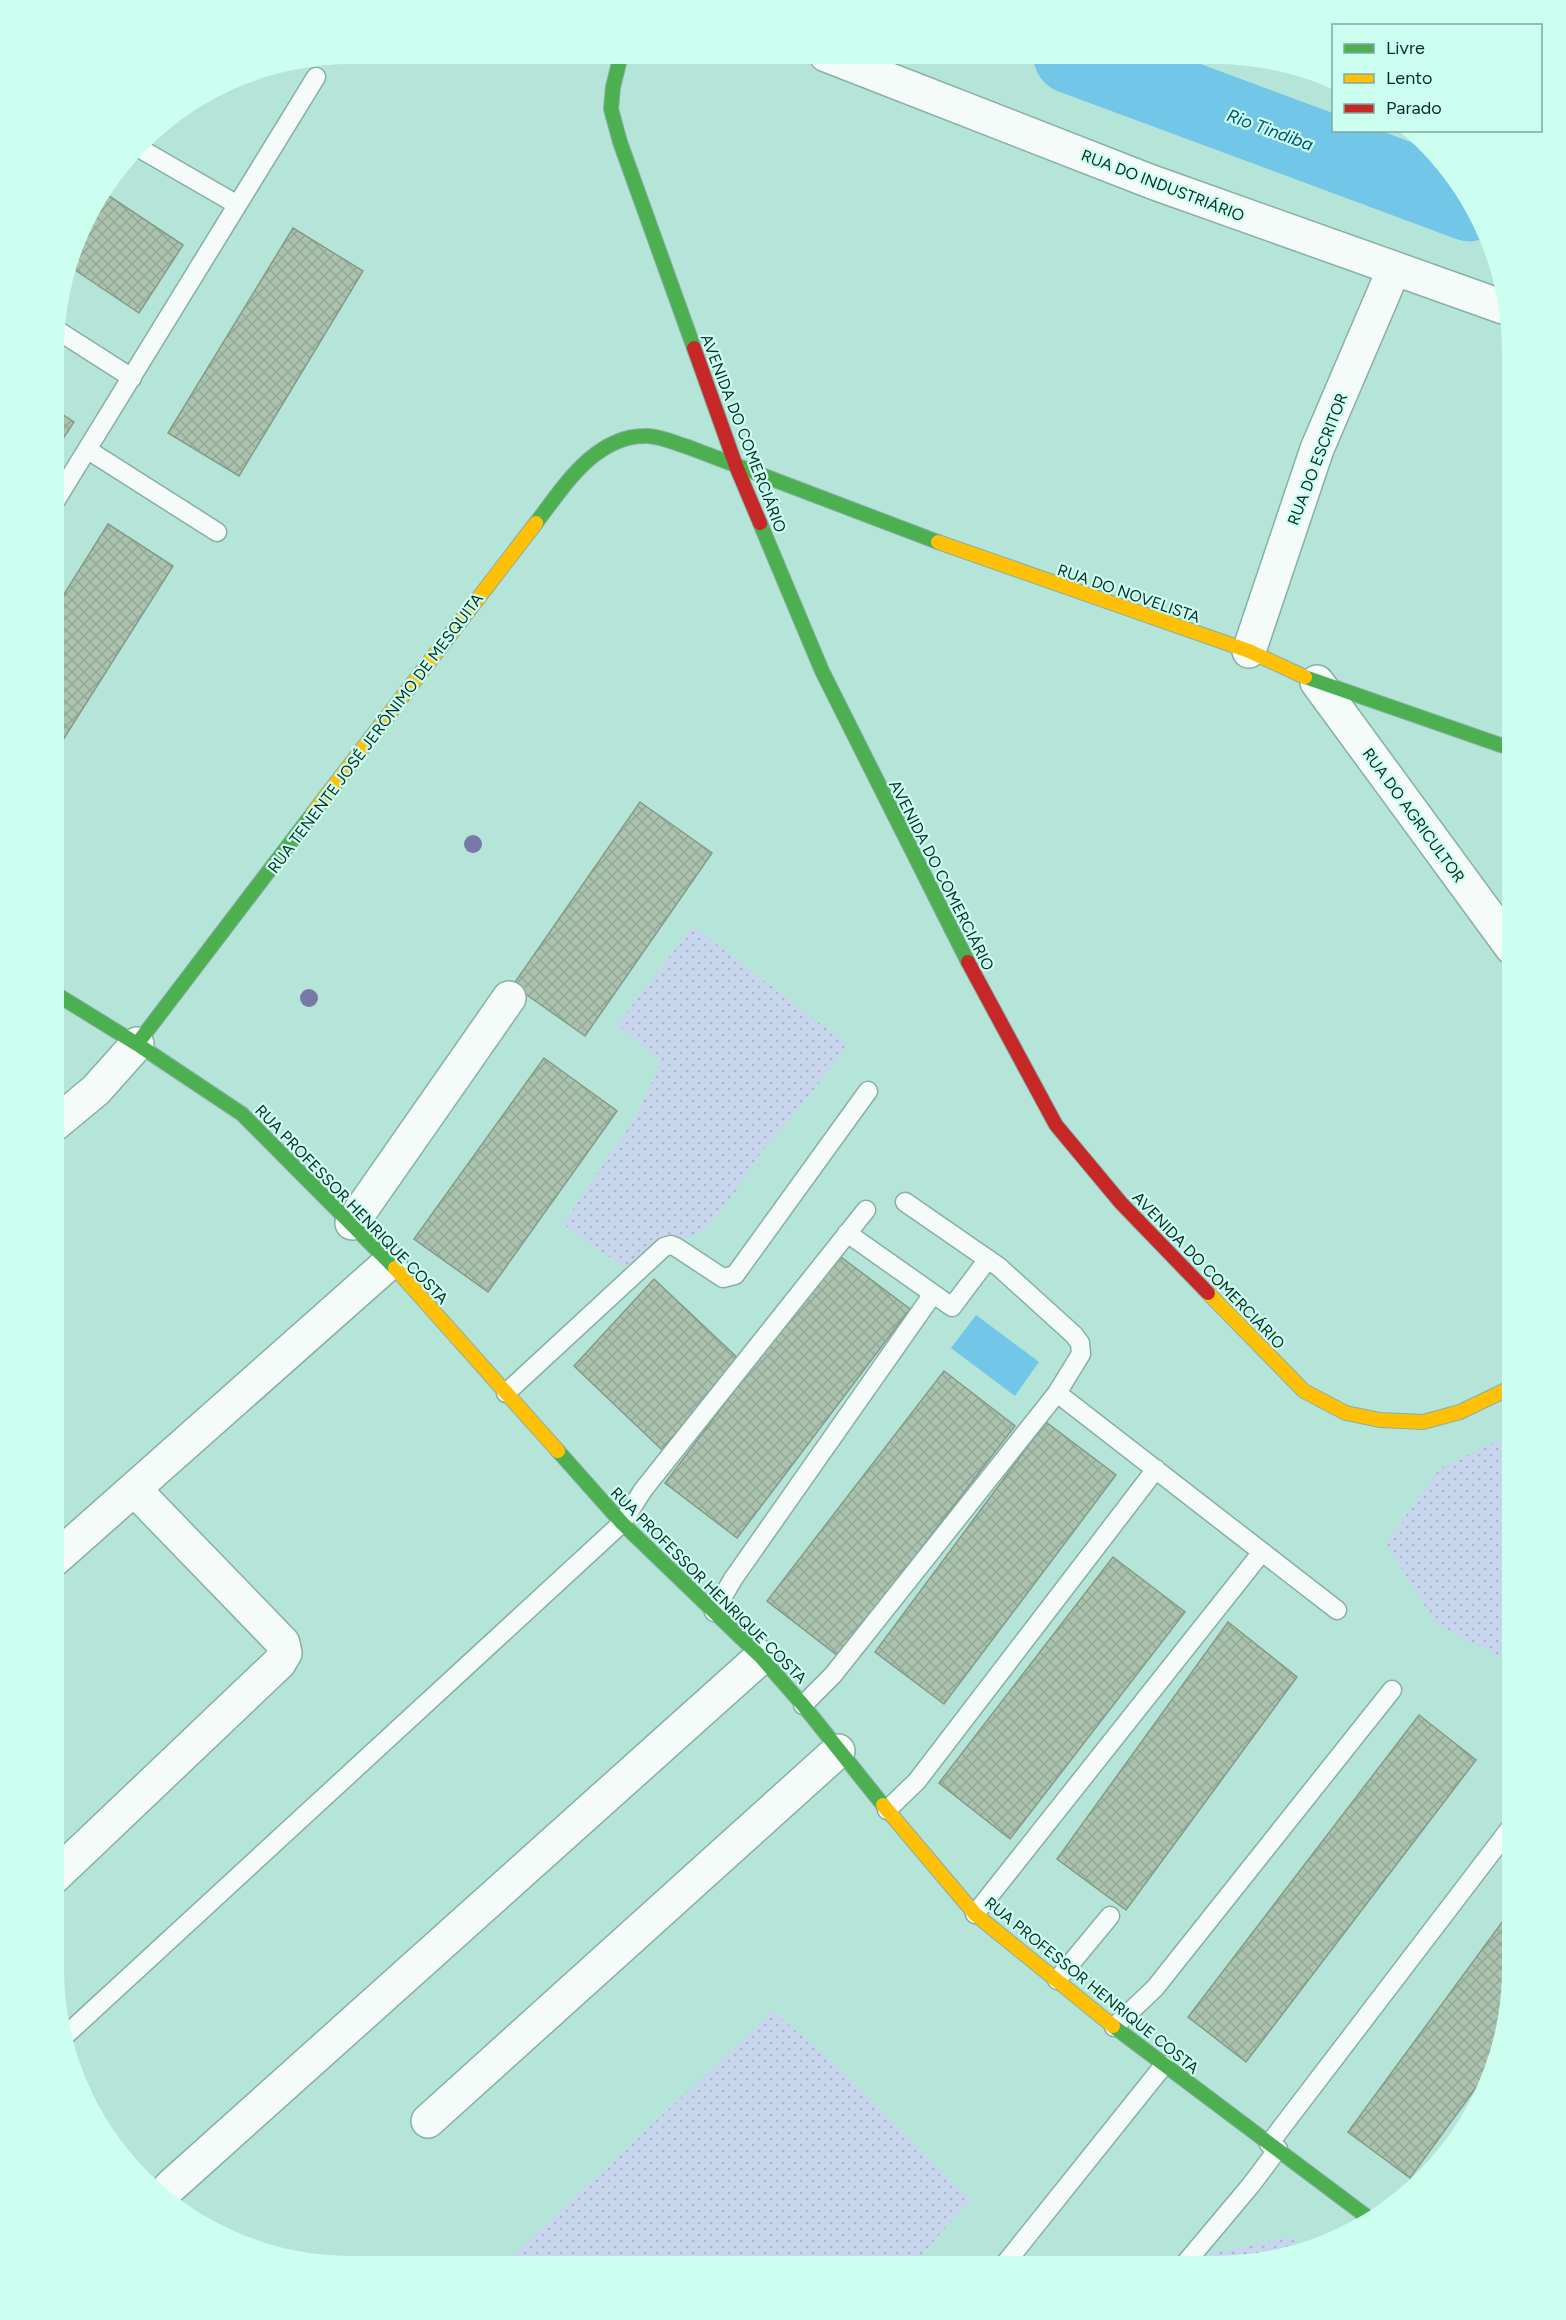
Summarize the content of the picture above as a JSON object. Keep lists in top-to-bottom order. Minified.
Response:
{"streets":{"street":["RUA DO INDUSTRIÁRIO","AVENIDA DO COMERCIÁRIO","RUA DO ESCRITOR","RUA DO NOVELISTA","RUA TENENTE JOSÉ JERÔNIMO DE MESQUITA","RUA DO AGRICULTOR","RUA PROFESSOR HENRIQUE COSTA"]},"crossings":[["RUA DO INDUSTRIÁRIO","RUA DO ESCRITOR"],["AVENIDA DO COMERCIÁRIO","RUA DO NOVELISTA"],["AVENIDA DO COMERCIÁRIO","RUA TENENTE JOSÉ JERÔNIMO DE MESQUITA"],["RUA DO ESCRITOR","RUA DO NOVELISTA"],["RUA DO NOVELISTA","RUA TENENTE JOSÉ JERÔNIMO DE MESQUITA"],["RUA DO NOVELISTA","RUA DO AGRICULTOR"],["RUA TENENTE JOSÉ JERÔNIMO DE MESQUITA","RUA PROFESSOR HENRIQUE COSTA"]],"water":["Rio Tindiba"],"legend":["Livre","Lento","Parado"]}
